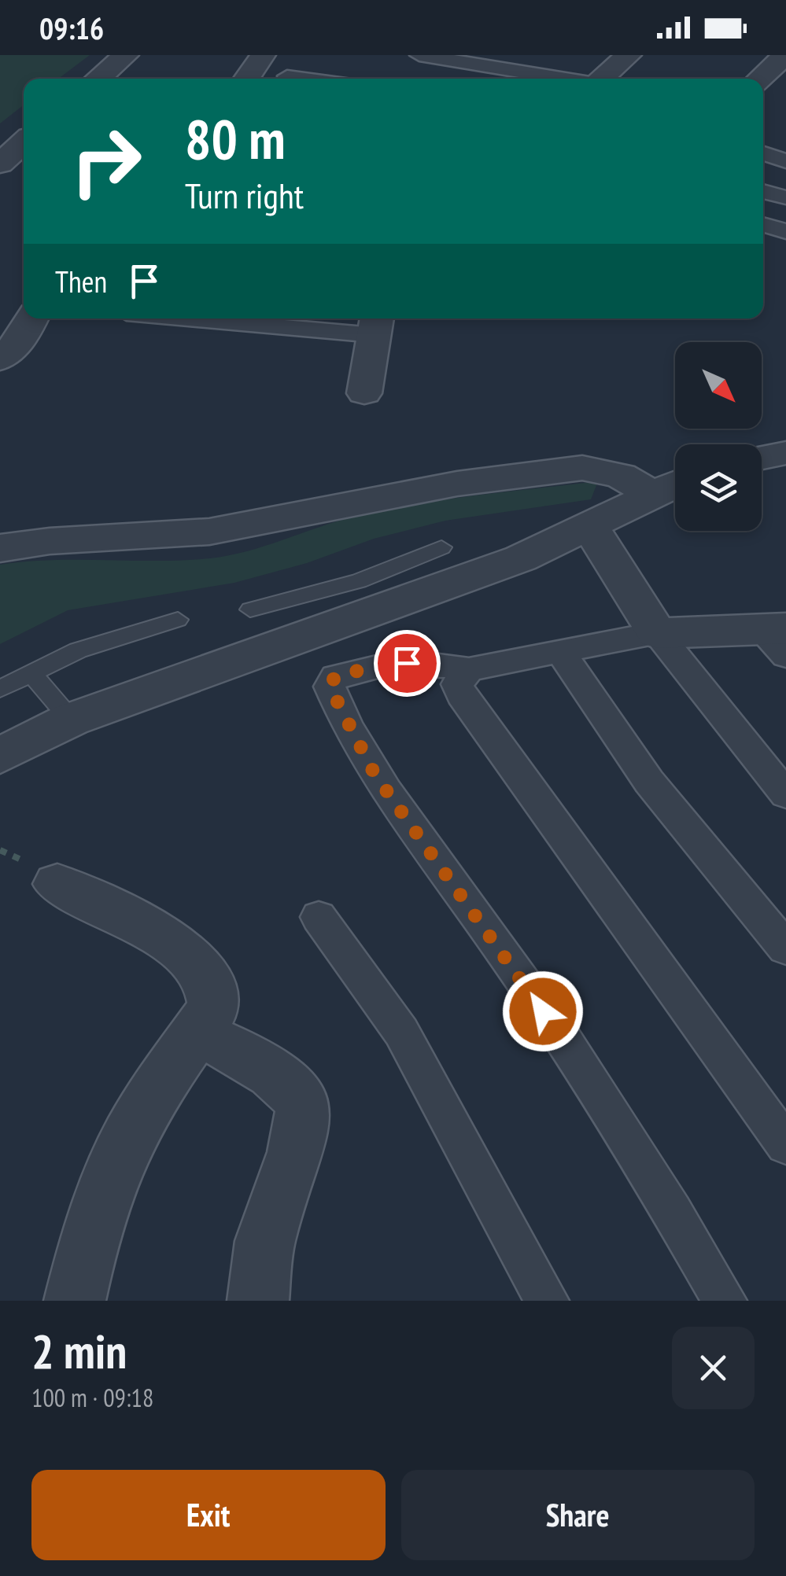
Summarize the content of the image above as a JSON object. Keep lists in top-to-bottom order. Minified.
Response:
{"north":"bottom right","page":{"status":"09:16","turn":["80 m","Turn right"],"then":"Then","heading":["2 min","100 m · 09:18"],"buttons":["Exit","Share"]}}
